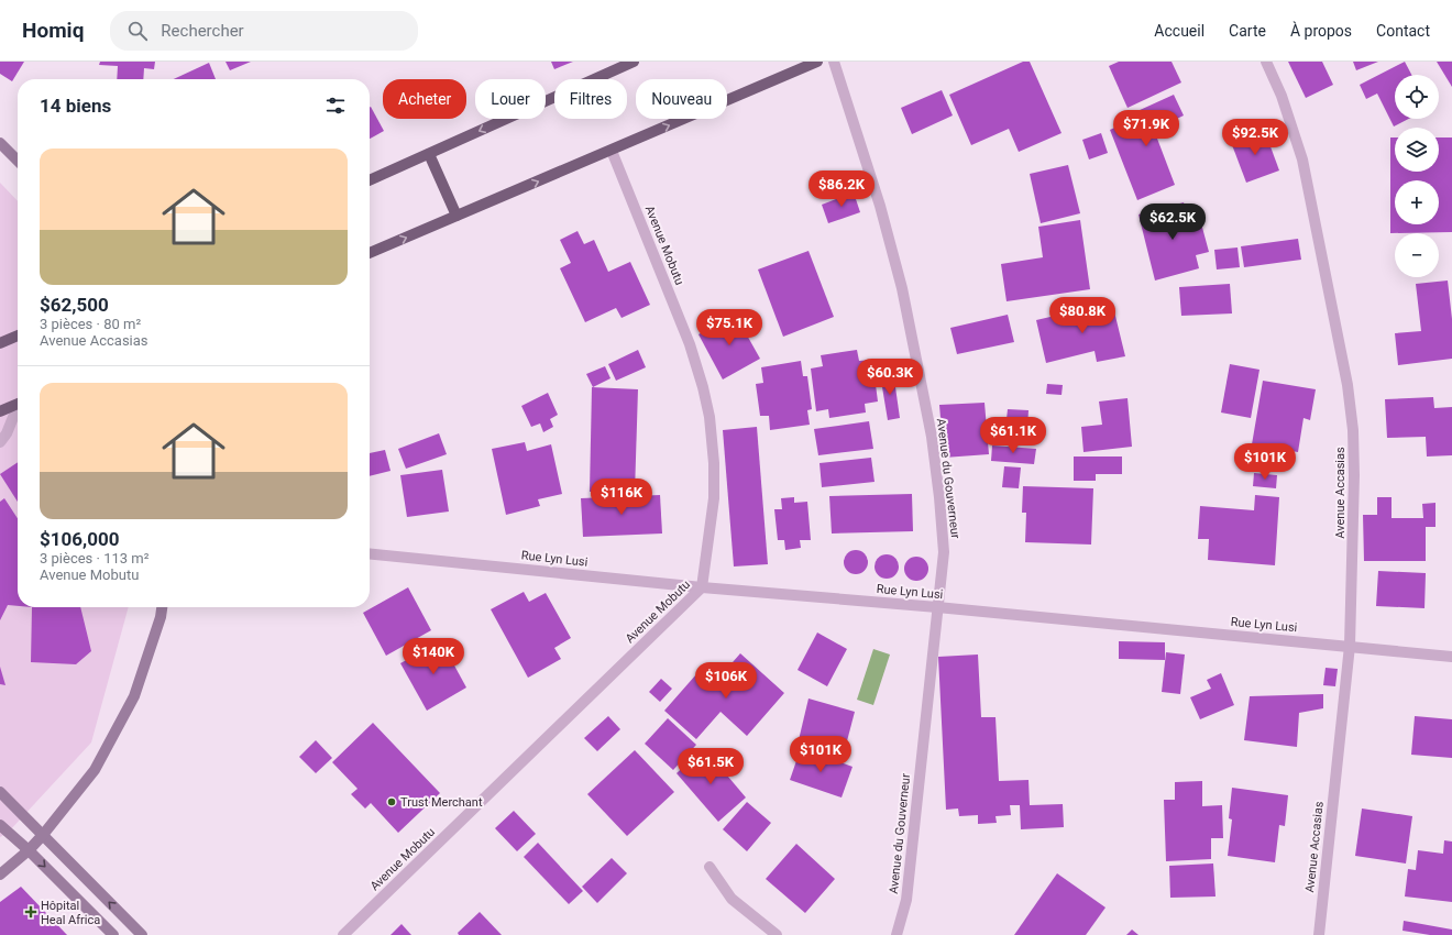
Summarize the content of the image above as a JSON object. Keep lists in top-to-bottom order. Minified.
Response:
{"streets":{"street":["Avenue Mobutu","Avenue du Gouverneur","Avenue Accasias","Rue Lyn Lusi"]},"crossings":[["Avenue Mobutu","Rue Lyn Lusi"],["Avenue du Gouverneur","Rue Lyn Lusi"],["Avenue Accasias","Rue Lyn Lusi"]],"places":{"other":["Trust Merchant"],"health":["Hôpital Heal Africa"]},"page":{"header":"Homiq","search":"Rechercher","nav":["Accueil","Carte","À propos","Contact"],"map_buttons":["+","−"],"chip":["Acheter","Louer","Filtres","Nouveau"],"heading":"14 biens","price":["$71.9K","$92.5K","$86.2K","$62.5K","$80.8K","$75.1K","$60.3K","$61.1K","$101K","$116K","$140K","$106K","$101K","$61.5K"],"list":[{"name":"$62,500","note":"3 pièces · 80 m² · Avenue Accasias"},{"name":"$106,000","note":"3 pièces · 113 m² · Avenue Mobutu"}]}}
